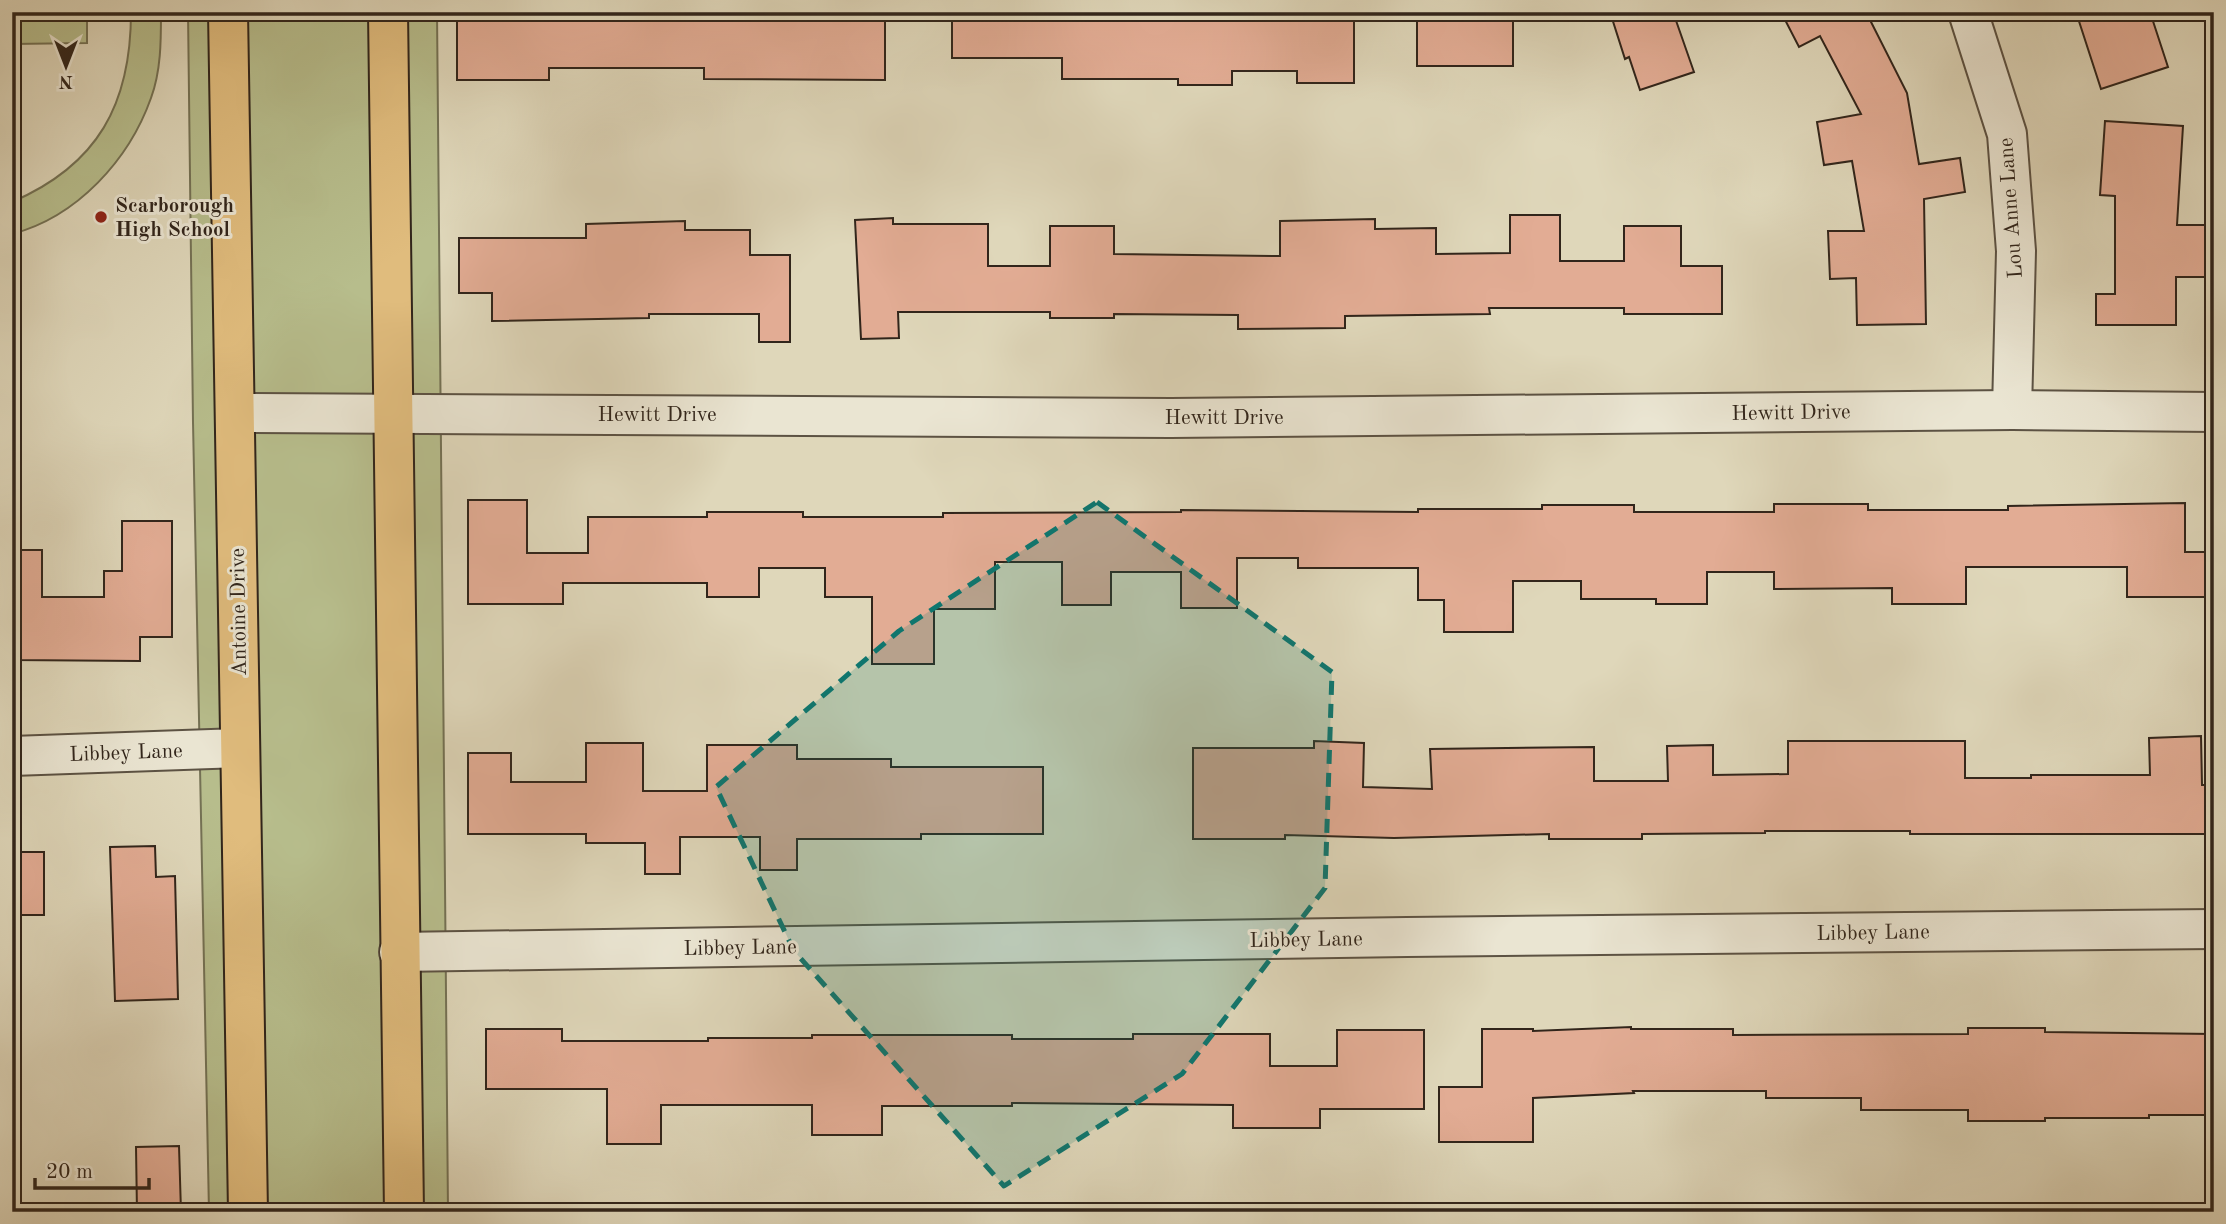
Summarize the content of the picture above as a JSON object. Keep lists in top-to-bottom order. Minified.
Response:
{"streets":{"main road":["Antoine Drive"],"street":["Lou Anne Lane","Hewitt Drive","Libbey Lane"]},"crossings":[["Lou Anne Lane","Hewitt Drive"],["Hewitt Drive","Antoine Drive"],["Antoine Drive","Libbey Lane"]],"places":["Scarborough High School"],"scale_bar":"20 m","north":"bottom"}
